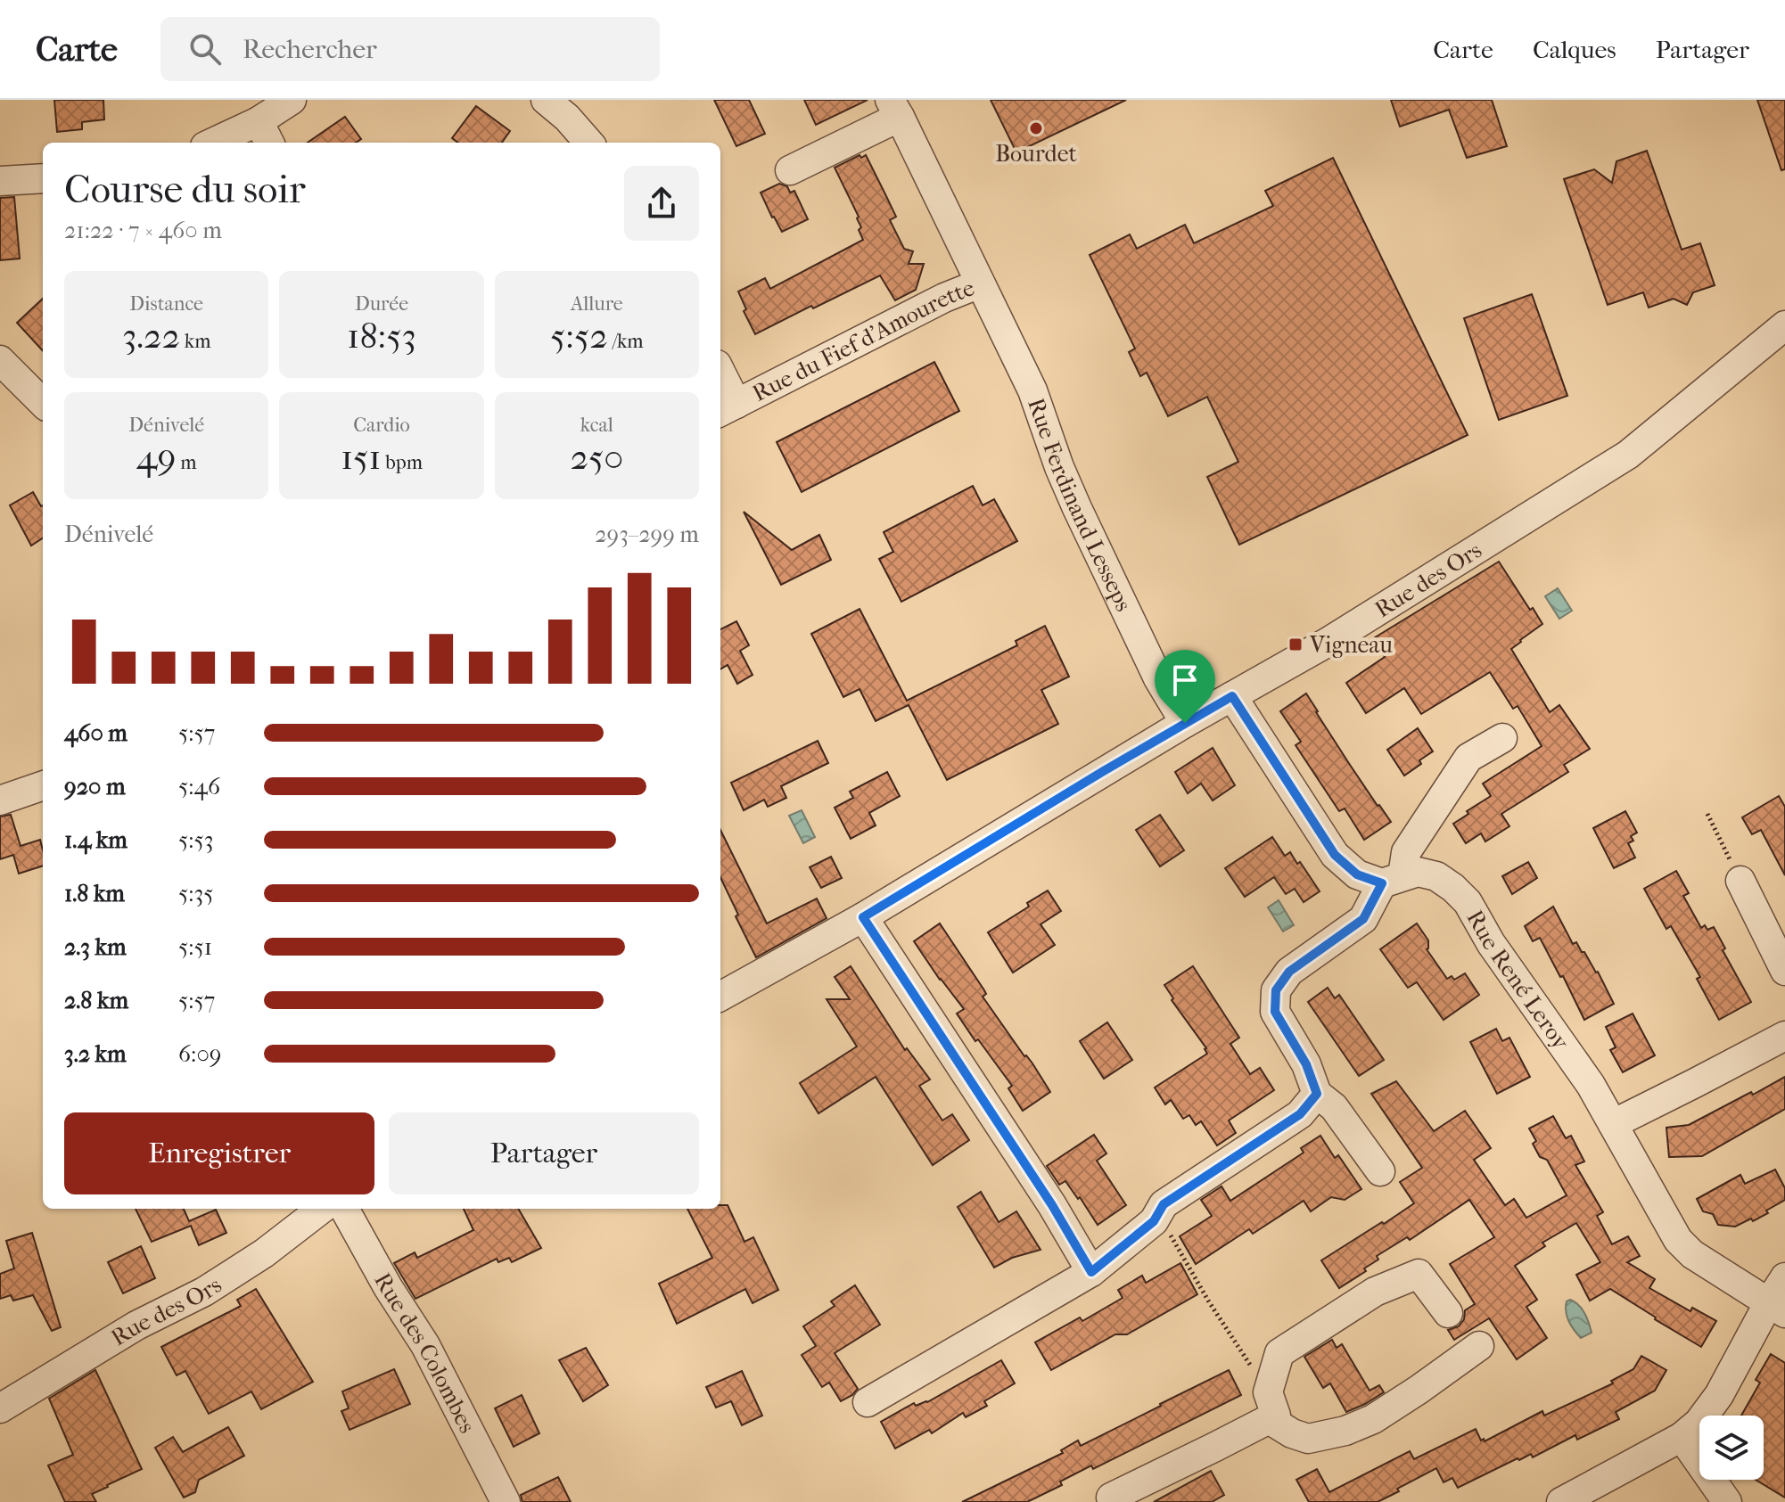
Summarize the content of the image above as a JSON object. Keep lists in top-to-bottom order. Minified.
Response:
{"streets":{"street":["Rue du Fief d'Amourette","Rue Ferdinand Lesseps","Rue des Ors","Rue René Leroy","Rue des Colombes"]},"crossings":[["Rue du Fief d'Amourette","Rue Ferdinand Lesseps"],["Rue Ferdinand Lesseps","Rue des Ors"],["Rue des Ors","Rue René Leroy"]],"places":{"other":["Bourdet"],"transit":["Vigneau"]},"page":{"header":"Carte","search":"Rechercher","nav":["Carte","Calques","Partager"],"heading":["Course du soir","21:22 · 7 × 460 m"],"stats":[["Distance","3.22 km"],["Durée","18:53"],["Allure","5:52 /km"],["Dénivelé","49 m"],["Cardio","151 bpm"],["kcal","250"]],"chart":["Dénivelé","293–299 m"],"list":[{"name":"460 m","note":"5:57"},{"name":"920 m","note":"5:46"},{"name":"1.4 km","note":"5:53"},{"name":"1.8 km","note":"5:35"},{"name":"2.3 km","note":"5:51"},{"name":"2.8 km","note":"5:57"},{"name":"3.2 km","note":"6:09"}],"buttons":["Enregistrer","Partager"]}}
